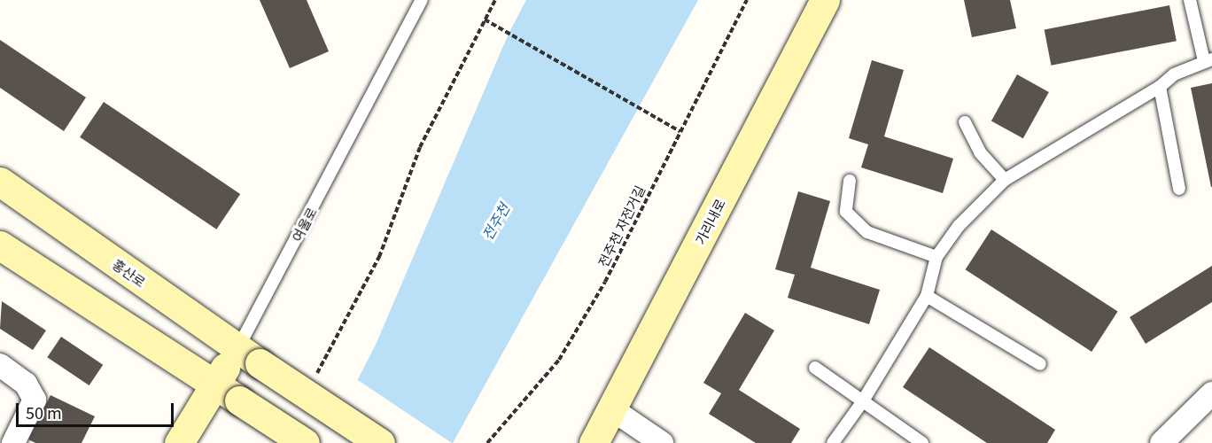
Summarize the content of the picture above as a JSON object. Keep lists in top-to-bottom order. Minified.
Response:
{"streets":{"street":["가리내로","여울로","홍산로"],"path":["전주천 자전거길"]},"crossings":[["여울로","홍산로"]],"water":["전주천"],"scale_bar":"50 m"}
